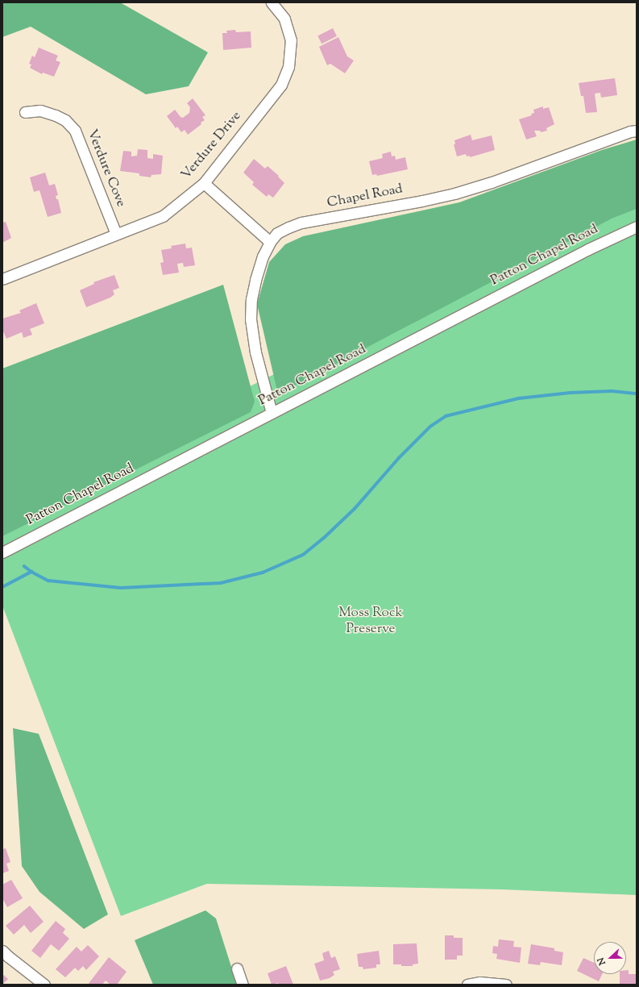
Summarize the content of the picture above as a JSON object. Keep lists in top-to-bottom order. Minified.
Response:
{"streets":{"street":["Verdure Drive","Verdure Cove","Chapel Road","Patton Chapel Road"]},"crossings":[["Verdure Drive","Verdure Cove"],["Chapel Road","Patton Chapel Road"]],"parks":["Moss Rock Preserve"],"north":"left"}
